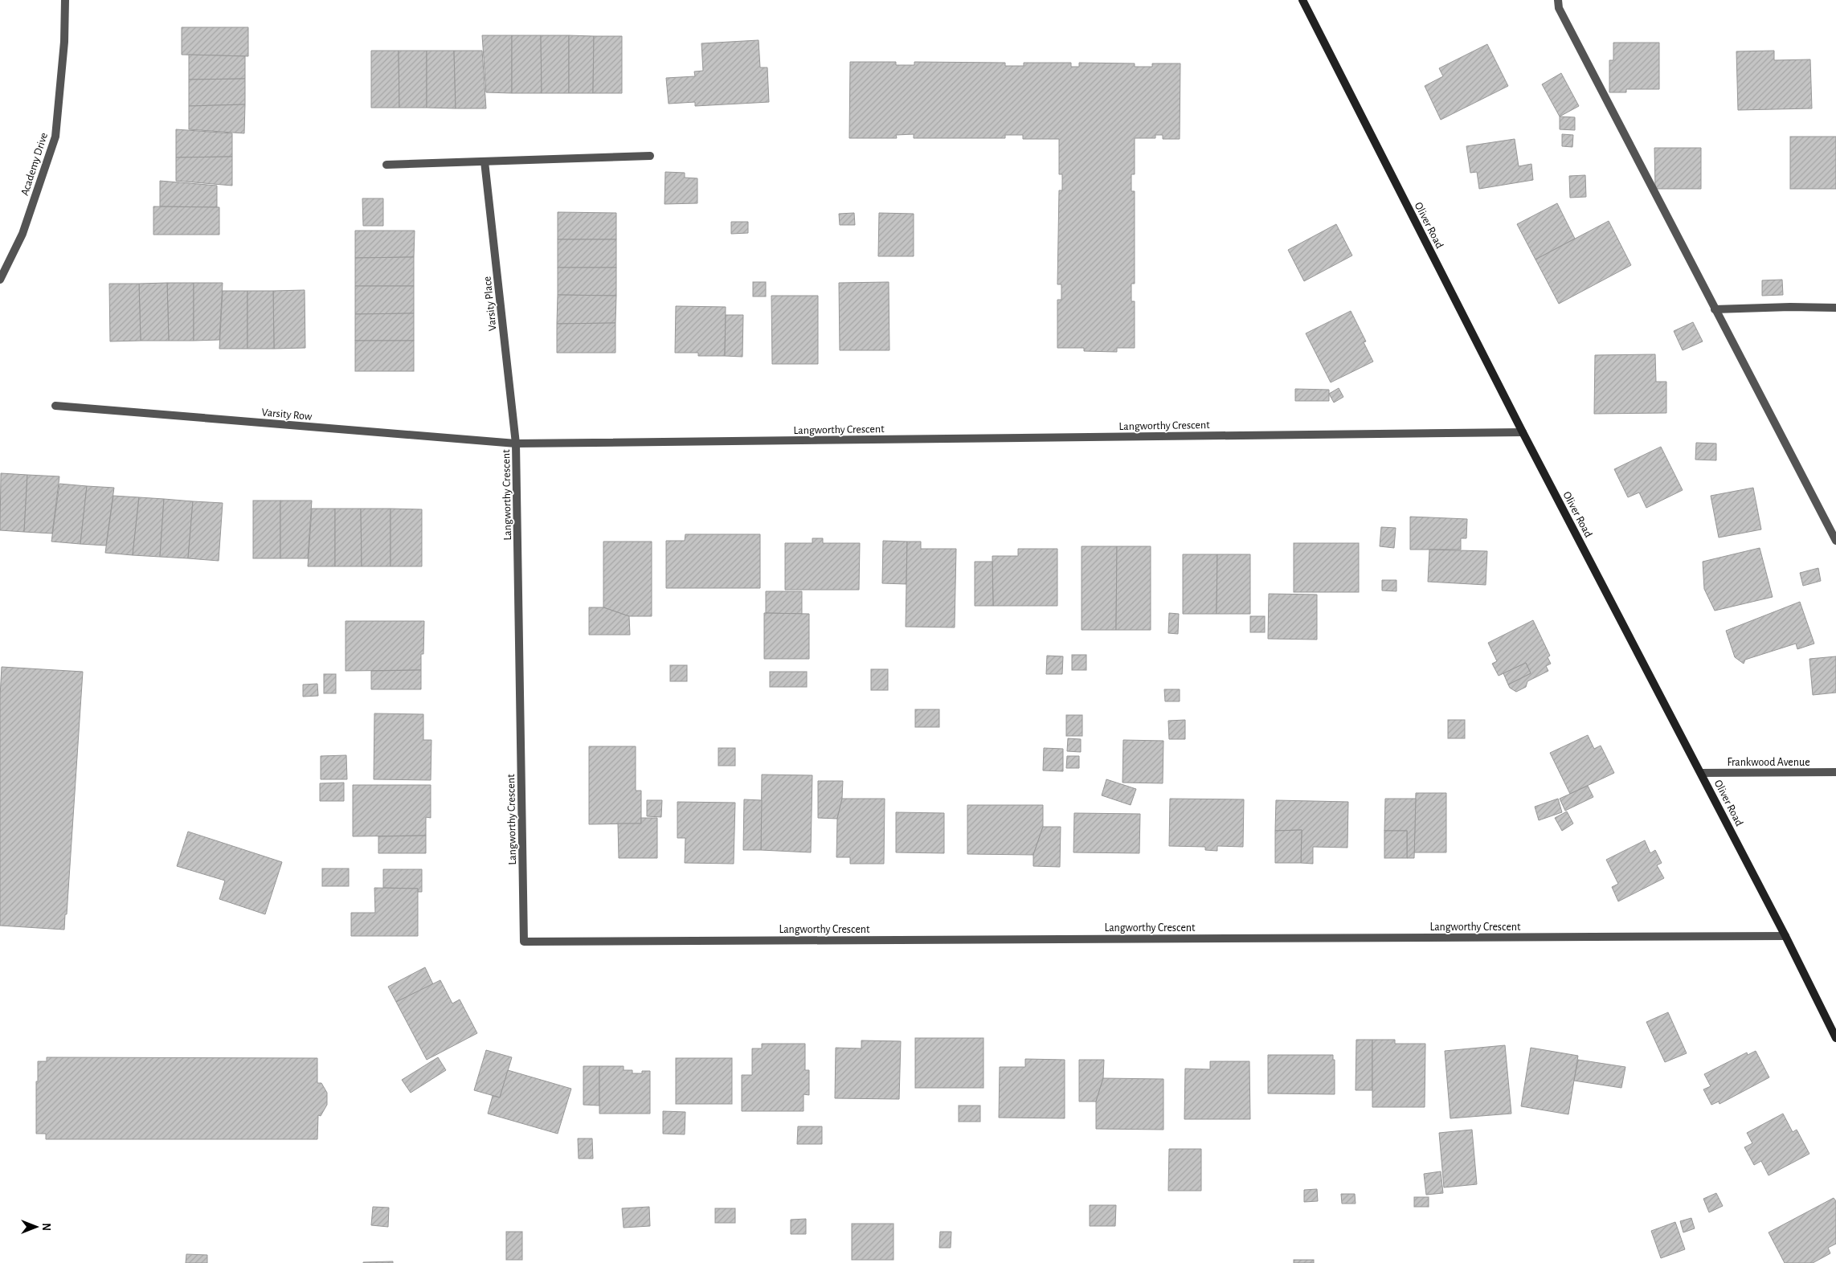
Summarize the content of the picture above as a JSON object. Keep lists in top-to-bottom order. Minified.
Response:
{"streets":{"main road":["Oliver Road"],"street":["Academy Drive","Varsity Place","Varsity Row","Langworthy Crescent","Frankwood Avenue"]},"crossings":[["Oliver Road","Langworthy Crescent"],["Oliver Road","Frankwood Avenue"],["Varsity Place","Varsity Row"],["Varsity Place","Langworthy Crescent"],["Varsity Row","Langworthy Crescent"]],"north":"right"}
